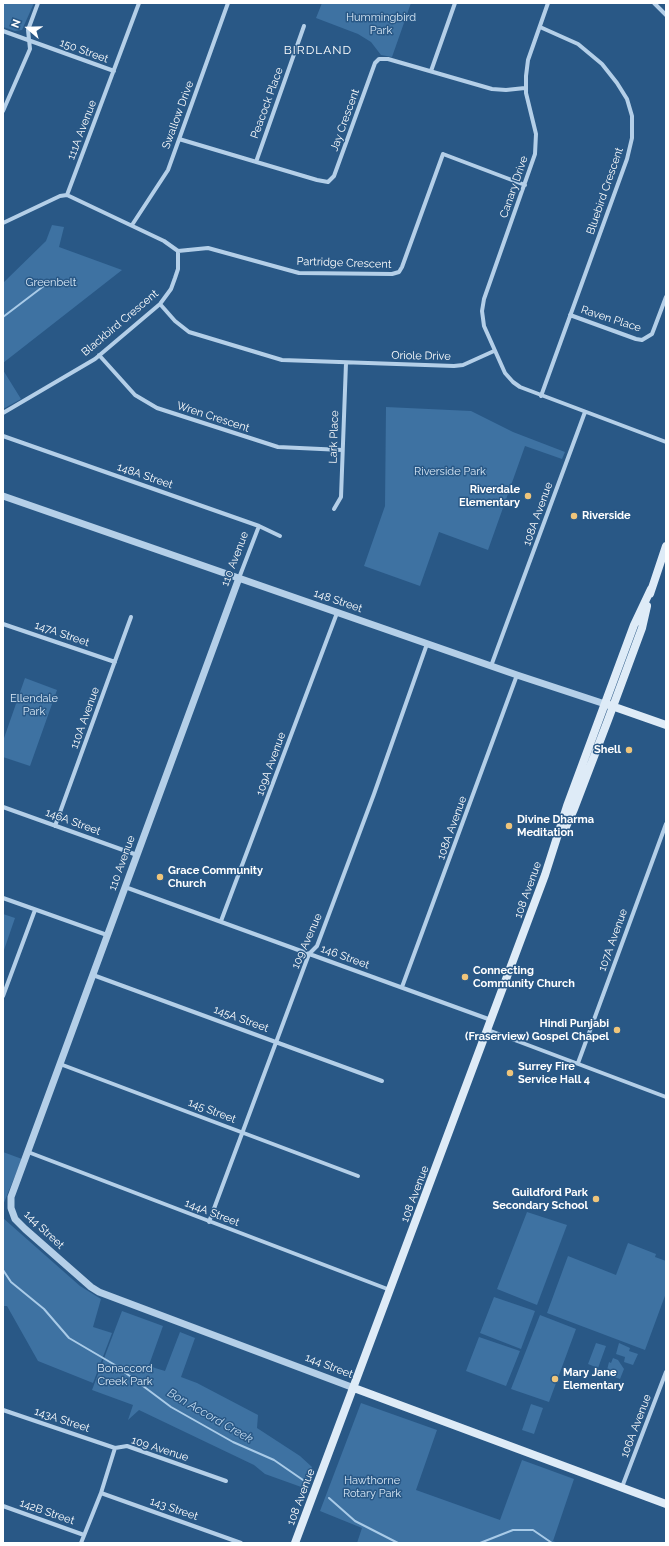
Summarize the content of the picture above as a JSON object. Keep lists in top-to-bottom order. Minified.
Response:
{"streets":{"main road":["148 Street","108 Avenue","144 Street"],"street":["150 Street","Peacock Place","Swallow Drive","Jay Crescent","111A Avenue","Canary Drive","Bluebird Crescent","Partridge Crescent","Raven Place","Blackbird Crescent","Oriole Drive","Wren Crescent","Lark Place","148A Street","108A Avenue","110 Avenue","147A Street","110A Avenue","109A Avenue","146A Street","107A Avenue","109 Avenue","146 Street","145A Street","145 Street","144A Street","143A Street","106A Avenue","143 Street","142B Street"]},"crossings":[["150 Street","111A Avenue"],["Peacock Place","Jay Crescent"],["Swallow Drive","Jay Crescent"],["Jay Crescent","Canary Drive"],["Canary Drive","Bluebird Crescent"],["Canary Drive","Partridge Crescent"],["Canary Drive","Oriole Drive"],["Bluebird Crescent","Raven Place"],["Partridge Crescent","Blackbird Crescent"],["Blackbird Crescent","Oriole Drive"],["Blackbird Crescent","Wren Crescent"],["Oriole Drive","Lark Place"],["Wren Crescent","Lark Place"],["148A Street","110 Avenue"],["108A Avenue","148 Street"],["108A Avenue","146 Street"],["110 Avenue","148 Street"],["110 Avenue","146A Street"],["110 Avenue","146 Street"],["110 Avenue","145A Street"],["110 Avenue","145 Street"],["110 Avenue","144A Street"],["110 Avenue","144 Street"],["148 Street","109A Avenue"],["148 Street","108 Avenue"],["148 Street","109 Avenue"],["147A Street","110A Avenue"],["110A Avenue","146A Street"],["109A Avenue","146 Street"],["108 Avenue","146 Street"],["108 Avenue","144A Street"],["108 Avenue","144 Street"],["109 Avenue","146 Street"],["109 Avenue","145A Street"],["109 Avenue","145 Street"],["109 Avenue","144A Street"],["109 Avenue","143A Street"],["109 Avenue","143 Street"],["109 Avenue","142B Street"],["144 Street","106A Avenue"]],"districts":["BIRDLAND"],"water":["Bon Accord Creek"],"parks":["Hummingbird Park","Greenbelt","Riverside Park","Ellendale Park","Bonaccord Creek Park","Hawthorne Rotary Park"],"places":["Riverdale Elementary","Riverside","Shell","Divine Dharma Meditation","Grace Community Church","Connecting Community Church","Hindi Punjabi (Fraserview) Gospel Chapel","Surrey Fire Service Hall 4","Guildford Park Secondary School","Mary Jane Elementary"],"north":"left"}
